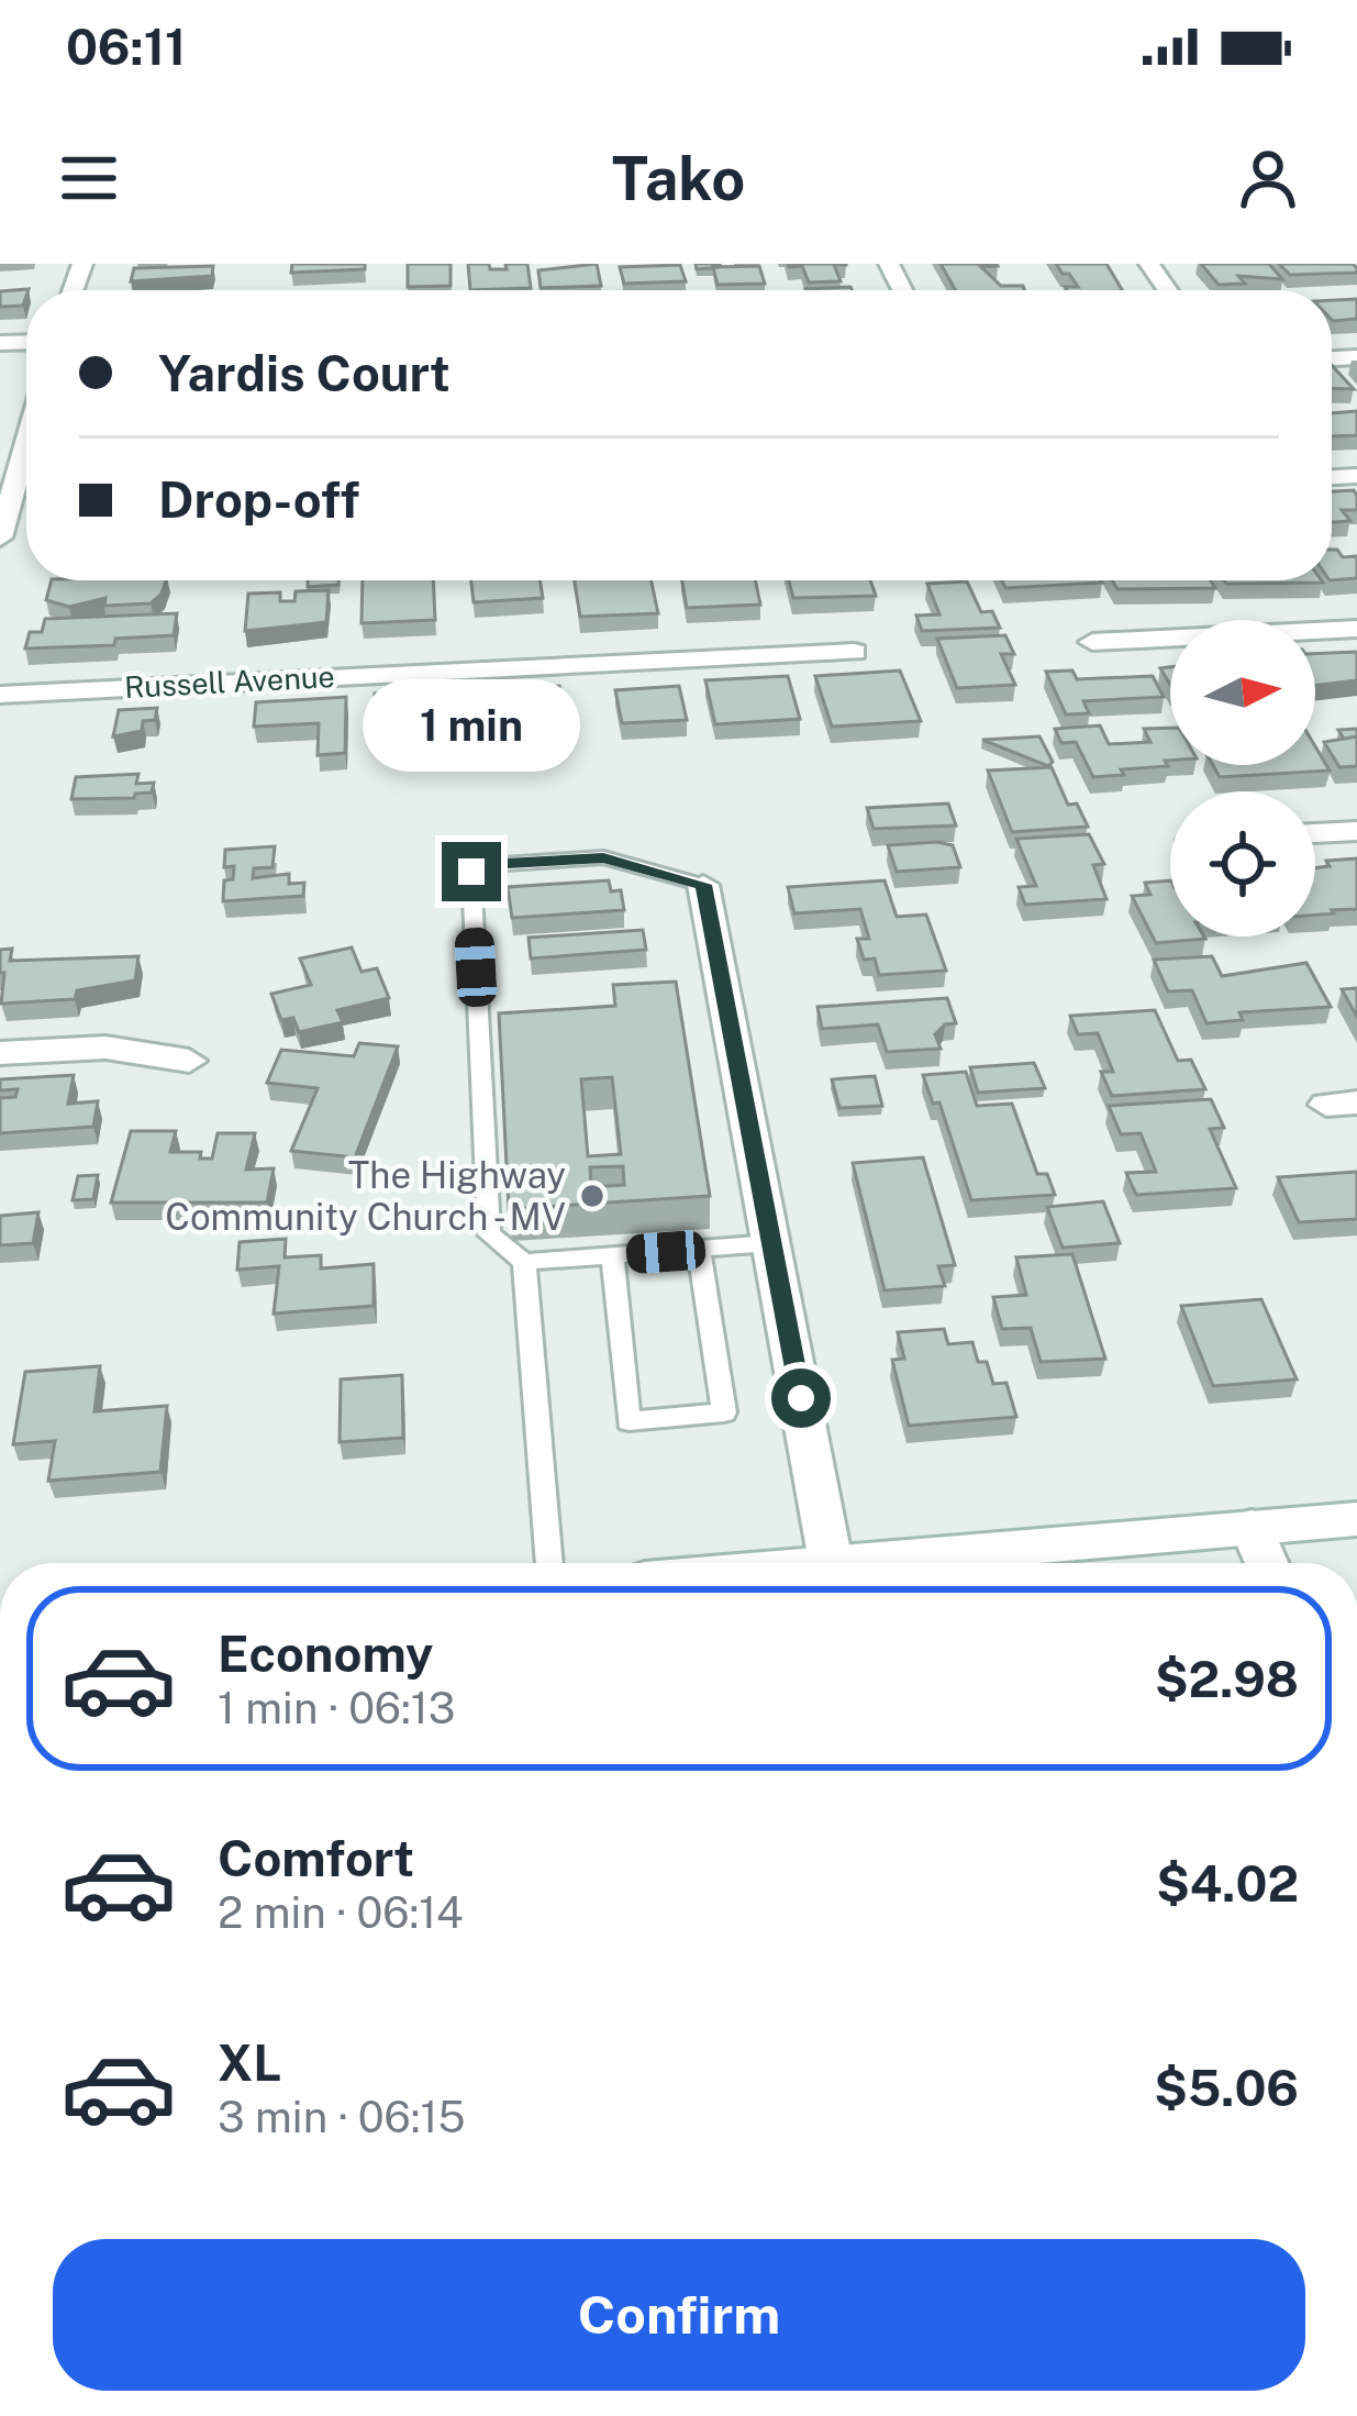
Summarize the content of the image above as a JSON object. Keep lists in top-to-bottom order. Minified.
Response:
{"streets":{"street":["Russell Avenue"]},"places":["The Highway Community Church - MV"],"north":"right","page":{"status":"06:11","header":"Tako","banner":["Yardis Court","Drop-off"],"bubble":"1 min","list":[{"name":"Economy","note":"1 min · 06:13","value":"$2.98"},{"name":"Comfort","note":"2 min · 06:14","value":"$4.02"},{"name":"XL","note":"3 min · 06:15","value":"$5.06"}],"buttons":"Confirm"}}
